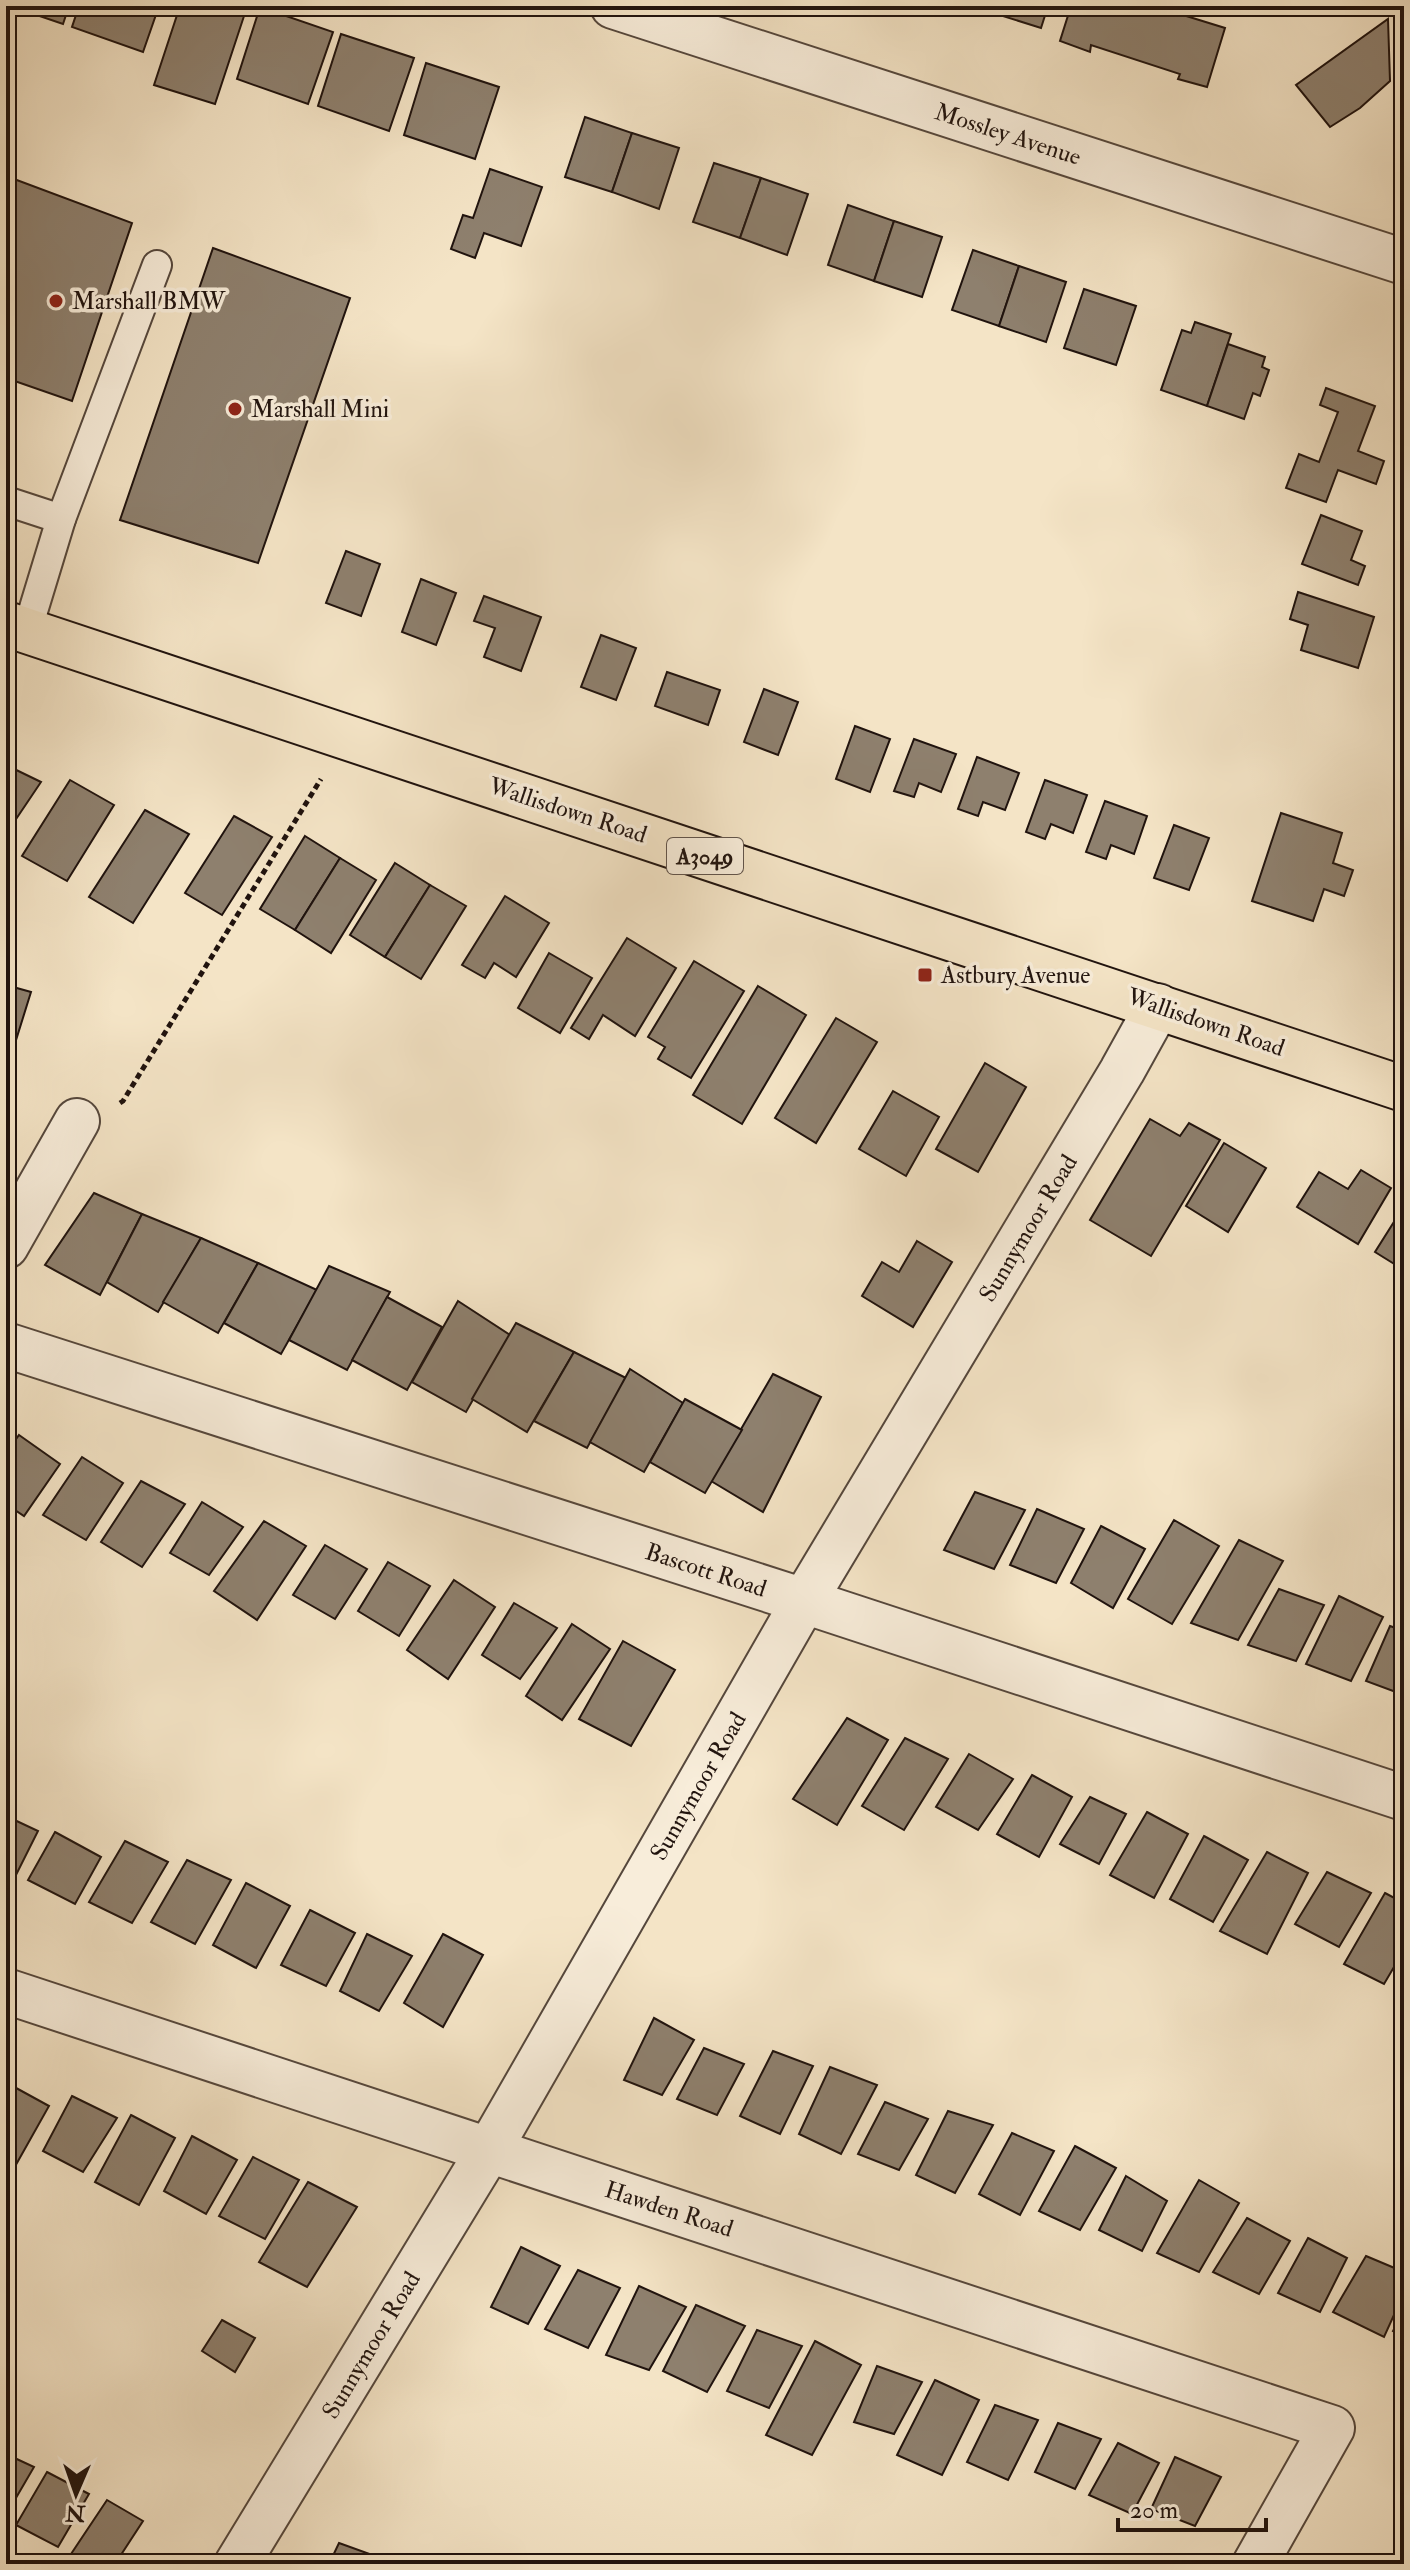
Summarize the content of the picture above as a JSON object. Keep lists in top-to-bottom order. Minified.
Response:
{"streets":{"main road":["Wallisdown Road","A3049"],"street":["Mossley Avenue","Sunnymoor Road","Bascott Road","Hawden Road"]},"crossings":[["Wallisdown Road","Sunnymoor Road"],["Sunnymoor Road","Bascott Road"],["Sunnymoor Road","Hawden Road"]],"places":{"other":["Marshall BMW","Marshall Mini"],"transit":["Astbury Avenue"]},"scale_bar":"20 m","north":"bottom"}
